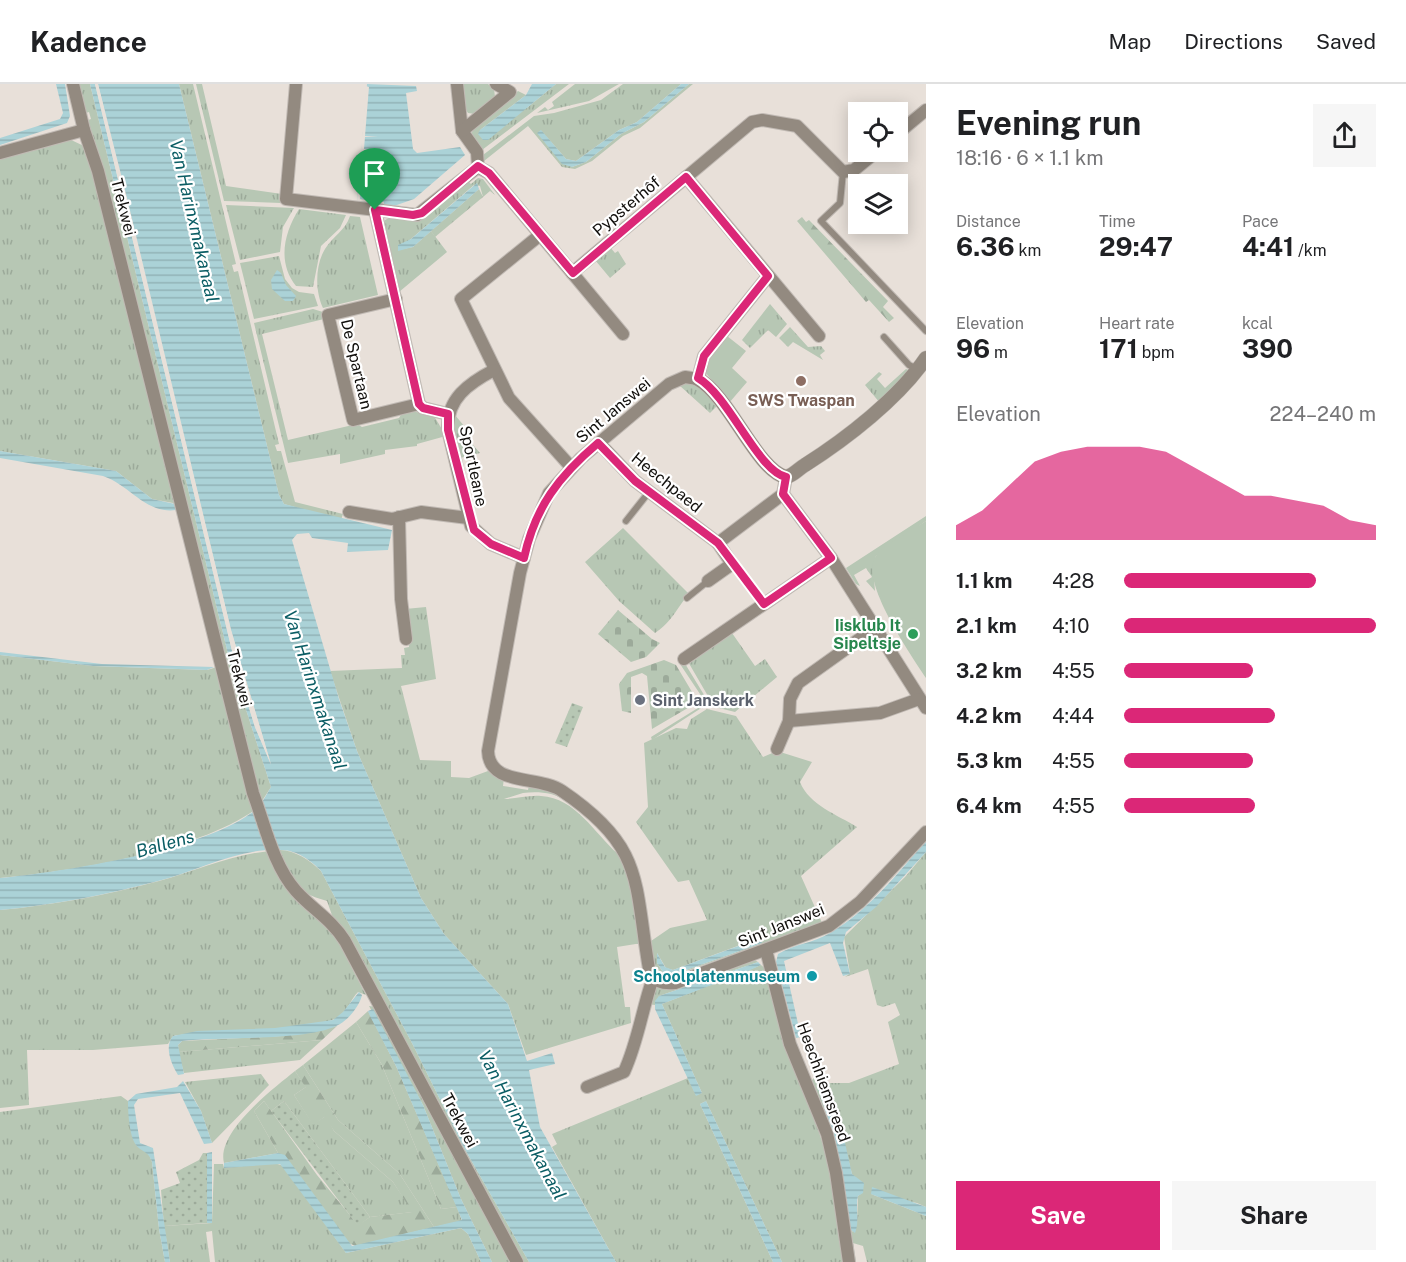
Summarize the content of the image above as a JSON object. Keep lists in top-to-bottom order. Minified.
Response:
{"streets":{"street":["Pypsterhôf","Trekwei","De Spartaan","Sint Janswei","Sportleane","Heechpaed","Heechhiemsreed"]},"crossings":[["Sint Janswei","Sportleane"],["Sint Janswei","Heechpaed"],["Sint Janswei","Heechhiemsreed"]],"water":["Van Harinxmakanaal","Ballens"],"places":["SWS Twaspan","Iisklub It Sipeltsje","Sint Janskerk","Schoolplatenmuseum"],"page":{"header":"Kadence","nav":["Map","Directions","Saved"],"heading":["Evening run","18:16 · 6 × 1.1 km"],"stats":[["Distance","6.36 km"],["Time","29:47"],["Pace","4:41 /km"],["Elevation","96 m"],["Heart rate","171 bpm"],["kcal","390"]],"chart":["Elevation","224–240 m"],"list":[{"name":"1.1 km","note":"4:28"},{"name":"2.1 km","note":"4:10"},{"name":"3.2 km","note":"4:55"},{"name":"4.2 km","note":"4:44"},{"name":"5.3 km","note":"4:55"},{"name":"6.4 km","note":"4:55"}],"buttons":["Save","Share"]}}
